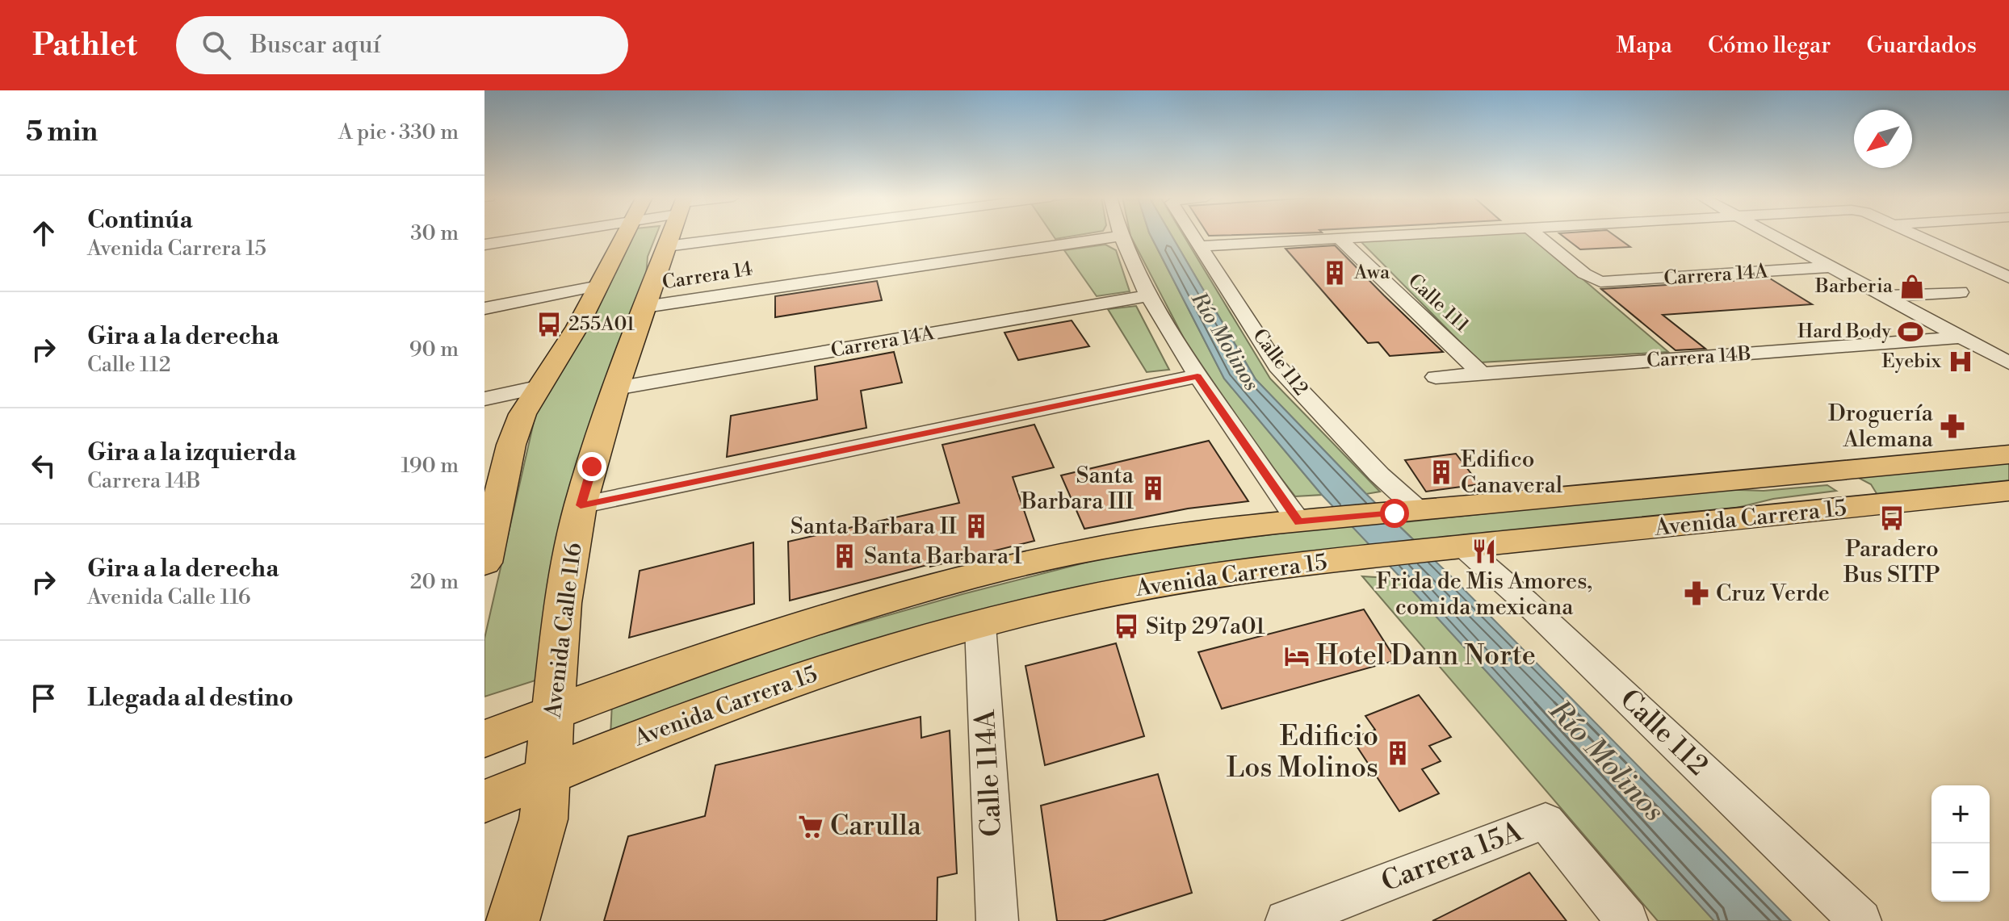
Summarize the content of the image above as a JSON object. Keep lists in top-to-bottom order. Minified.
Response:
{"streets":{"main road":["Avenida Carrera 15","Avenida Calle 116"],"street":["Carrera 14A","Carrera 14","Calle 111","Carrera 14B","Calle 112","Calle 114A","Carrera 15A"]},"crossings":[["Carrera 14A","Avenida Calle 116"],["Carrera 14","Avenida Calle 116"],["Calle 111","Carrera 14B"],["Calle 112","Avenida Carrera 15"],["Avenida Carrera 15","Avenida Calle 116"],["Avenida Carrera 15","Calle 114A"]],"water":["Río Molinos"],"places":{"building":["Awa","Edifico Canaveral","Santa Barbara III","Santa Barbara II","Santa Barbara I","Edificio Los Molinos"],"shop":["Barberia"],"bus stop":["255A01","Paradero Bus SITP","Sitp 297a01"],"sports":["Hard Body"],"hospital":["Eyebix"],"pharmacy":["Droguería Alemana","Cruz Verde"],"restaurant":["Frida de Mis Amores, comida mexicana"],"hotel":["Hotel Dann Norte"],"supermarket":["Carulla"]},"north":"bottom left","page":{"header":"Pathlet","search":"Buscar aquí","nav":["Mapa","Cómo llegar","Guardados"],"heading":["5 min","A pie · 330 m"],"list":[["Continúa","Avenida Carrera 15","30 m"],["Gira a la derecha","Calle 112","90 m"],["Gira a la izquierda","Carrera 14B","190 m"],["Gira a la derecha","Avenida Calle 116","20 m"],"Llegada al destino"],"map_buttons":["+","−"]}}
